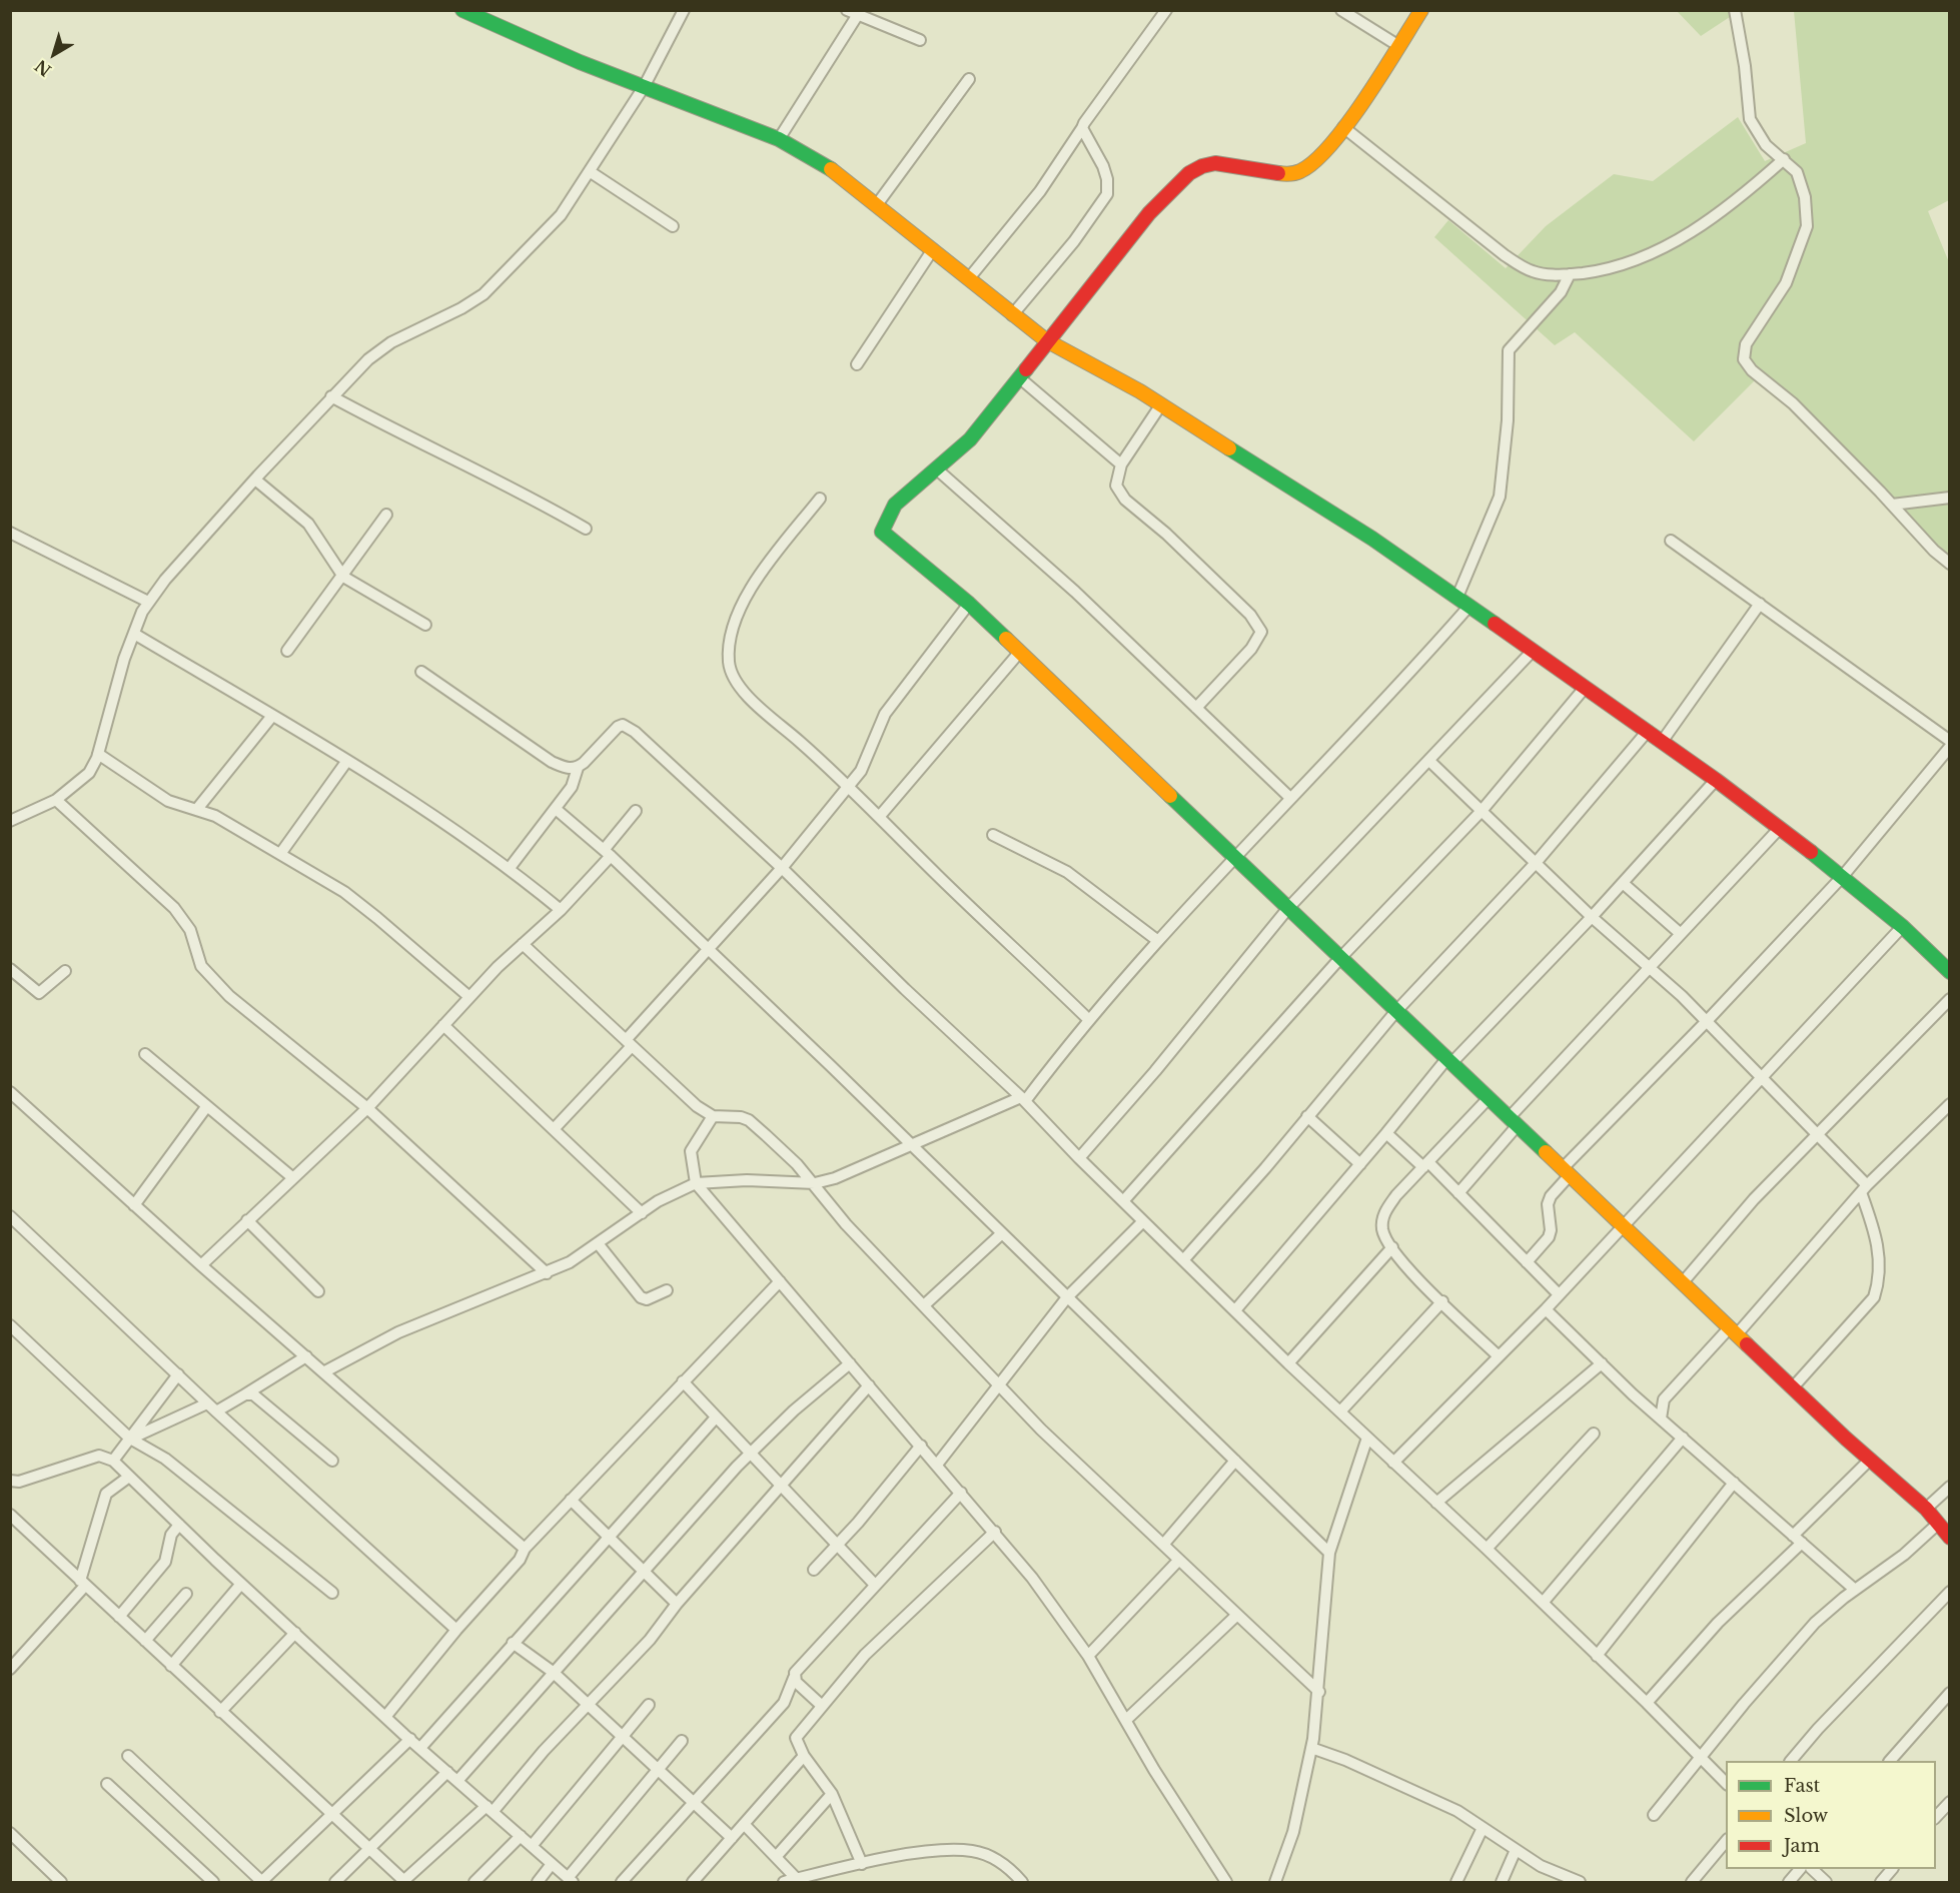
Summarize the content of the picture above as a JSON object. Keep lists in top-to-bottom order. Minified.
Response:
{"legend":["Fast","Slow","Jam"],"north":"bottom left"}
